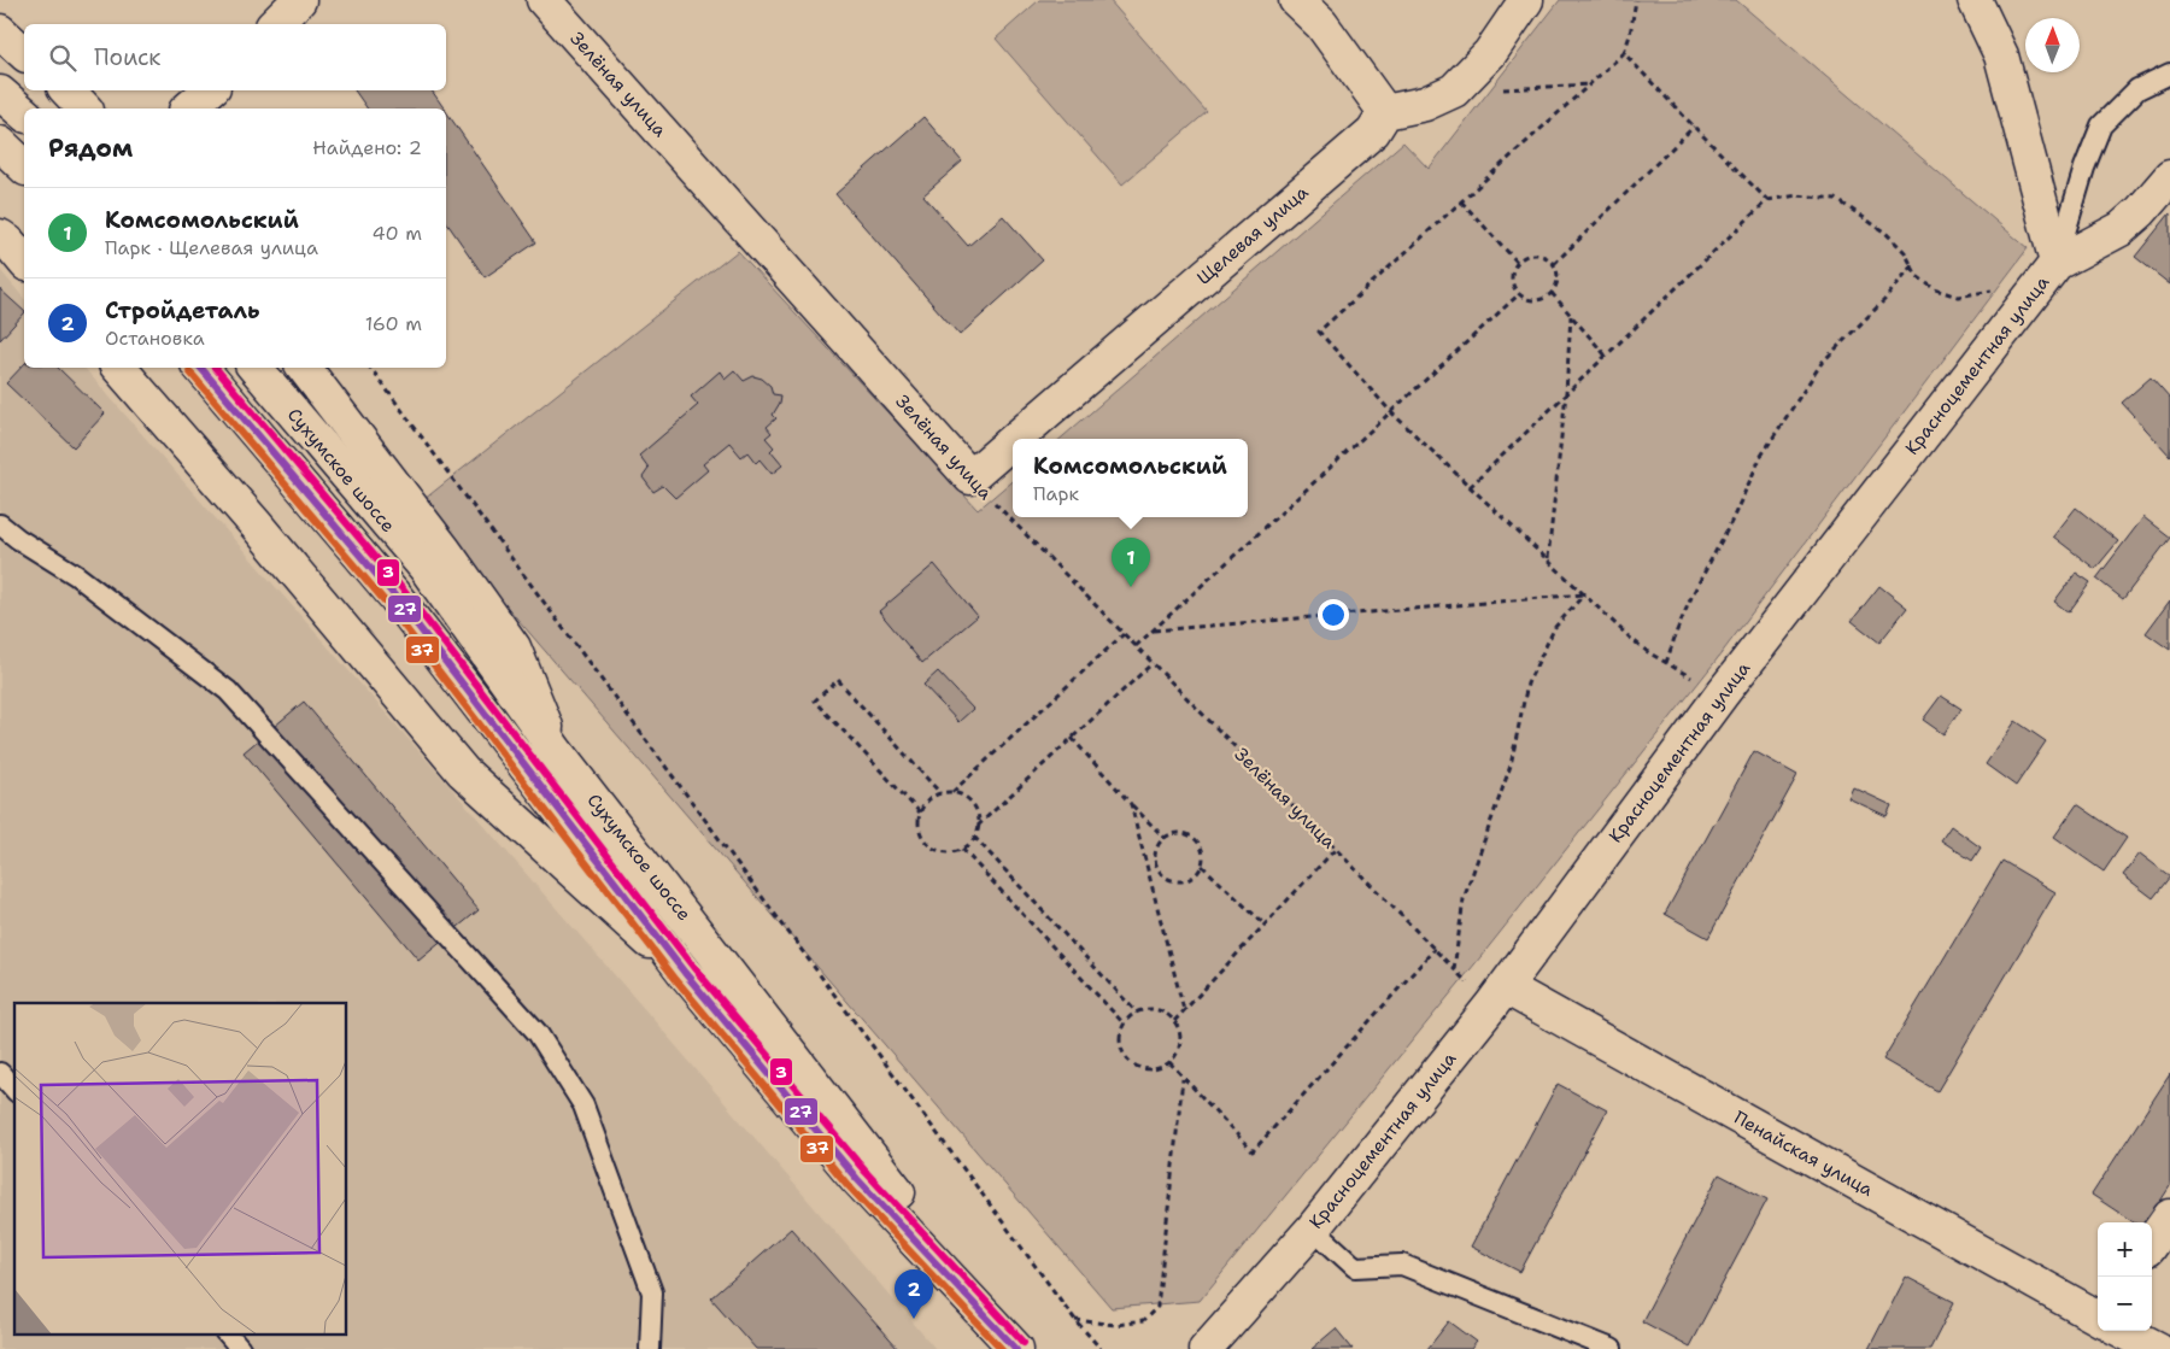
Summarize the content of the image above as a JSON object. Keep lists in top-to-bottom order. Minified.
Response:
{"streets":{"main road":["Зелёная улица","Щелевая улица","Красноцементная улица","Сухумское шоссе","Пенайская улица"]},"crossings":[["Зелёная улица","Щелевая улица"],["Зелёная улица","Красноцементная улица"],["Зелёная улица","Пенайская улица"],["Красноцементная улица","Пенайская улица"]],"lines":["transit line 27","transit line 3","transit line 37"],"north":"top","page":{"search":"Поиск","heading":["Рядом","Найдено: 2"],"list":[{"mark":"1","name":"Комсомольский","note":"Парк · Щелевая улица","value":"40 m"},{"mark":"2","name":"Стройдеталь","note":"Остановка","value":"160 m"}],"popup":["Комсомольский","Парк"],"pins":["1","2"],"map_buttons":["+","−"]}}
